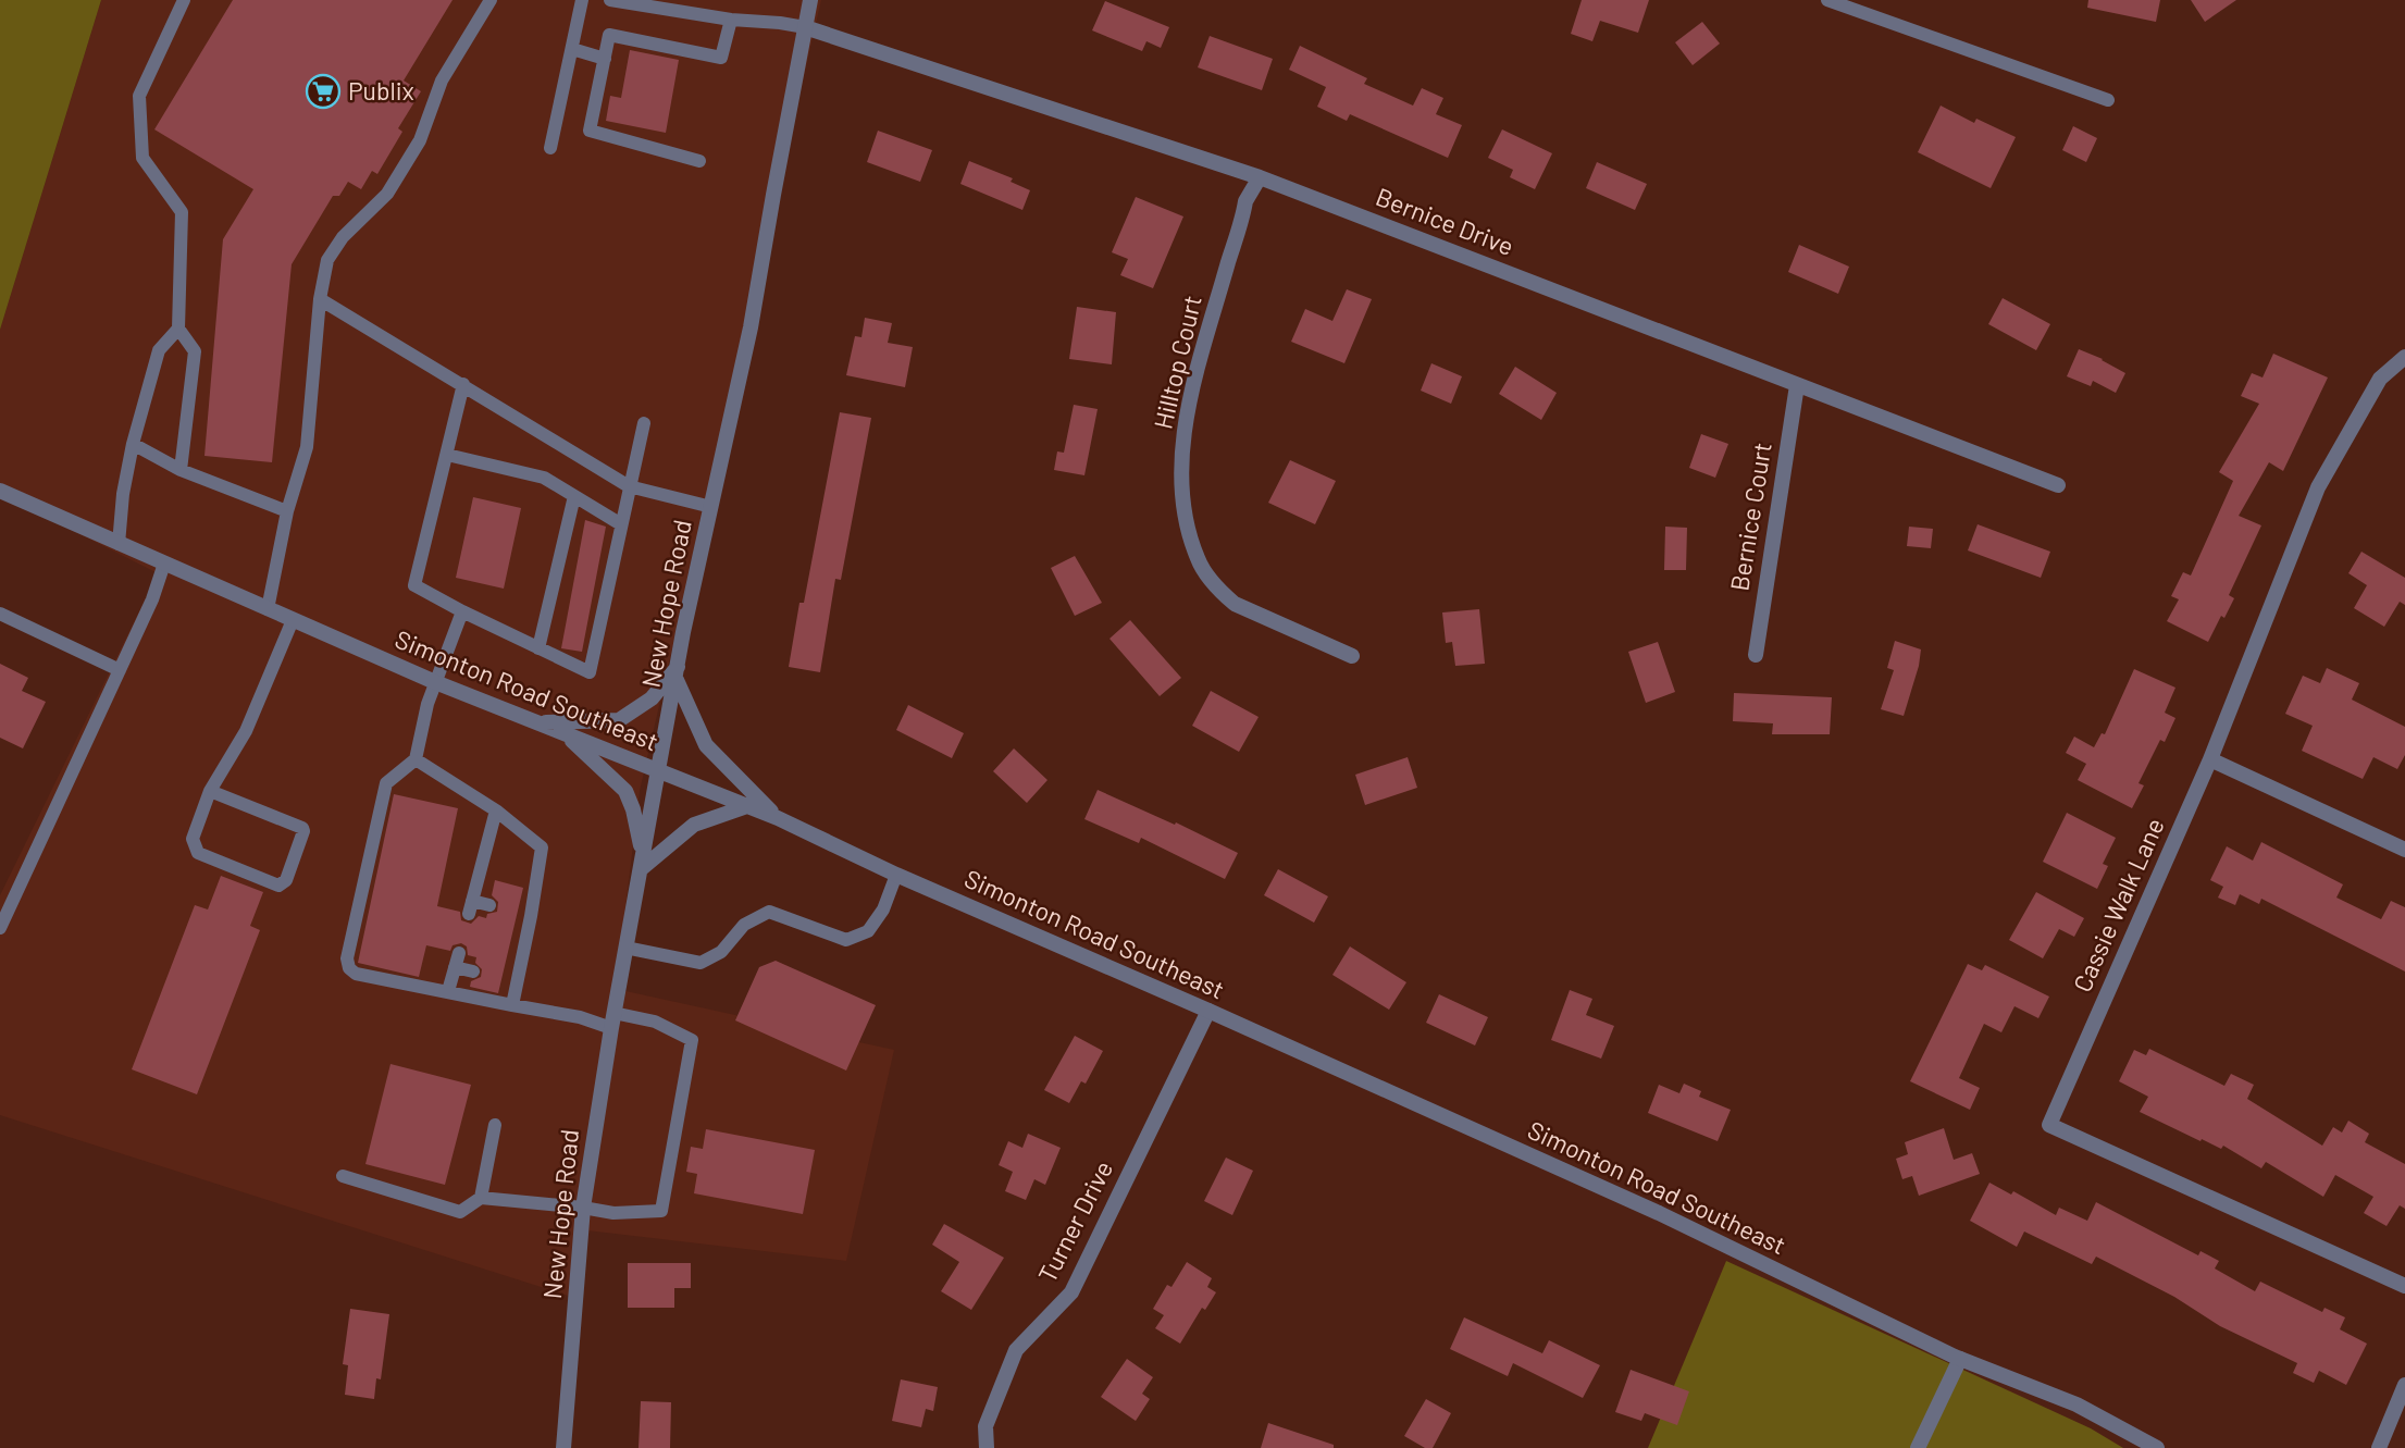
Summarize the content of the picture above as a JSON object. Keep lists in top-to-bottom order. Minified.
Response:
{"streets":{"street":["Bernice Drive","Hilltop Court","Bernice Court","New Hope Road","Simonton Road Southeast","Cassie Walk Lane","Turner Drive"]},"crossings":[["Bernice Drive","Hilltop Court"],["Bernice Drive","Bernice Court"],["Bernice Drive","New Hope Road"],["New Hope Road","Simonton Road Southeast"],["Simonton Road Southeast","Turner Drive"]],"places":{"supermarket":["Publix"]}}
